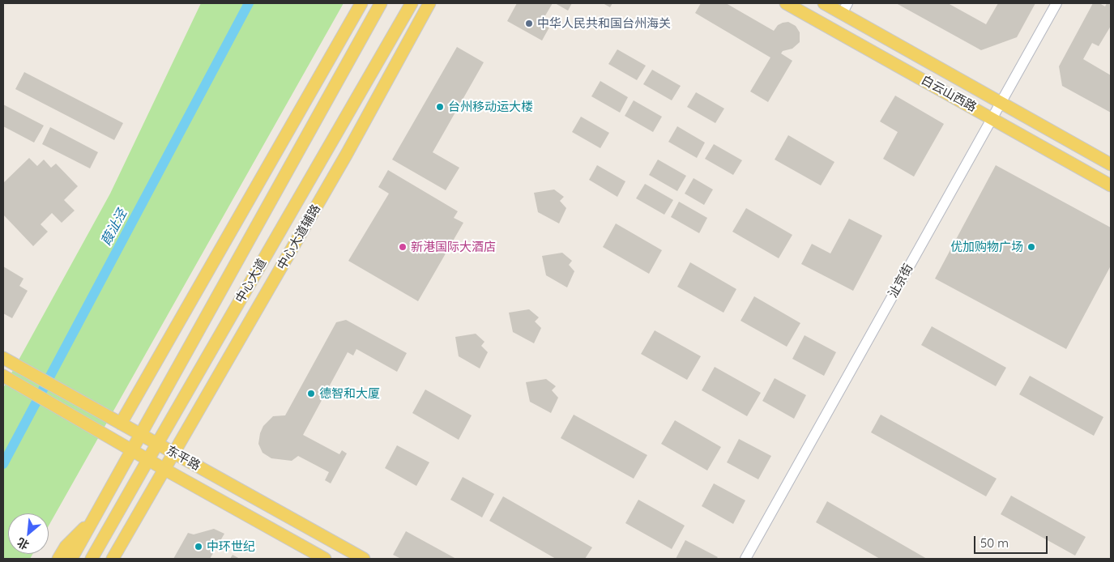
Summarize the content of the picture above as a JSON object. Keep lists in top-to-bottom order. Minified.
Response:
{"streets":{"main road":["白云山西路","中心大道辅路","中心大道","东平路"],"street":["沚京街"]},"crossings":[["白云山西路","沚京街"],["中心大道辅路","东平路"],["中心大道","东平路"]],"water":["葭沚泾"],"places":["中华人民共和国台州海关","台州移动运大楼","新港国际大酒店","优加购物广场","德智和大厦","中环世纪"],"scale_bar":"50 m","north":"bottom left"}
